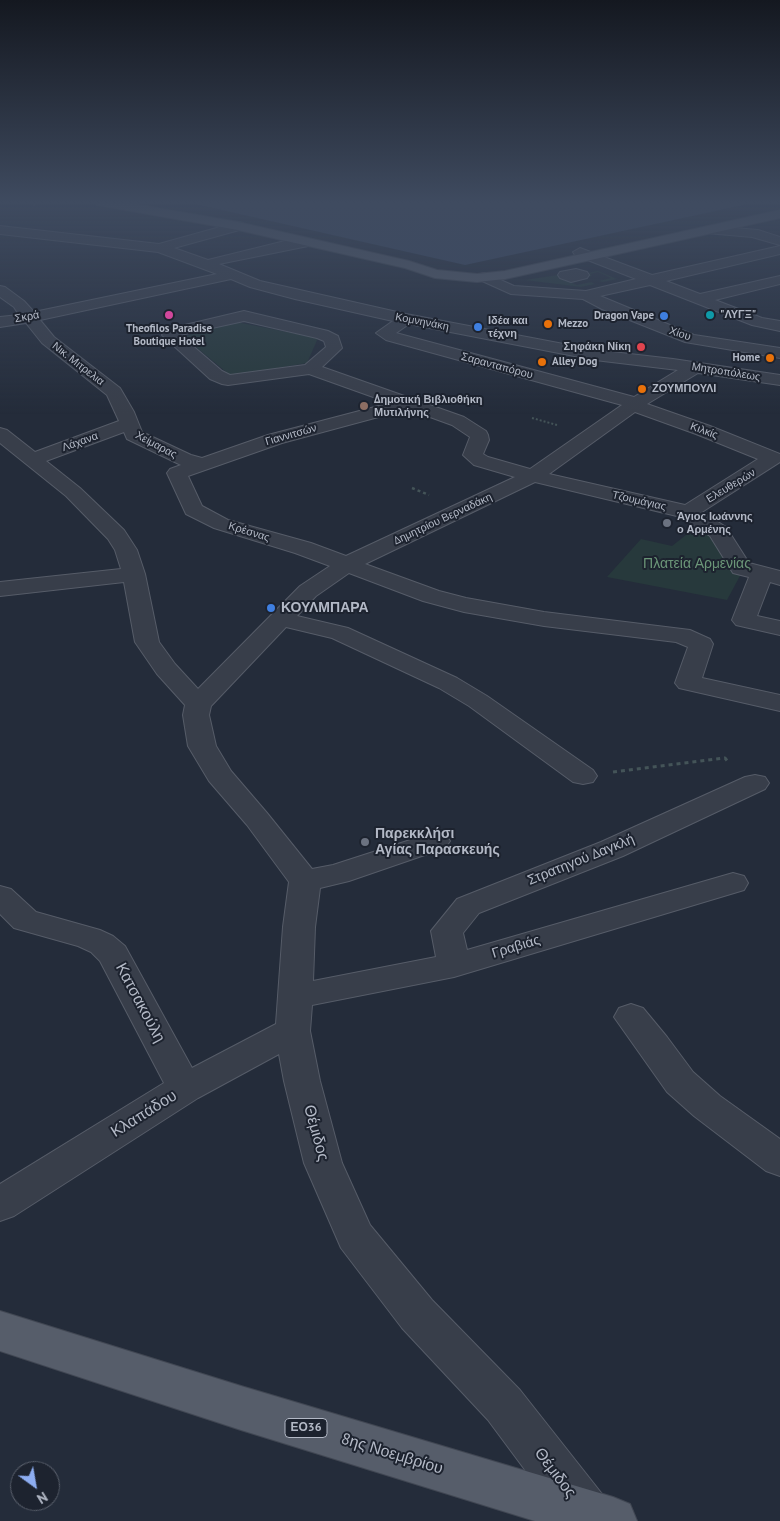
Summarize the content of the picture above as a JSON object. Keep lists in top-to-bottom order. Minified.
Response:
{"streets":{"main road":["ΕΟ36","8ης Νοεμβρίου"],"street":["Σκρά","Κομνηνάκη","Χίου","Νικ. Μιτρελια","Σαρανταπόρου","Μητροπόλεως","Κιλκίς","Γιαννιτσών","Λάχανα","Χείμαρας","Ελευθερών","Τζουμάγιας","Δημητρίου Βερναδάκη","Κρέσνας","Στρατηγού Δαγκλή","Γραβιάς","Κατσακούλη","Κλαπάδου","Θέμιδος"]},"crossings":[["Σκρά","Κομνηνάκη"],["Σκρά","Νικ. Μιτρελια"],["Κομνηνάκη","Σαρανταπόρου"],["Κομνηνάκη","Μητροπόλεως"],["Κομνηνάκη","Δημητρίου Βερναδάκη"],["Νικ. Μιτρελια","Λάχανα"],["Νικ. Μιτρελια","Χείμαρας"],["Σαρανταπόρου","Κιλκίς"],["Σαρανταπόρου","Δημητρίου Βερναδάκη"],["Μητροπόλεως","Δημητρίου Βερναδάκη"],["Κιλκίς","Ελευθερών"],["Κιλκίς","Δημητρίου Βερναδάκη"],["Γιαννιτσών","Χείμαρας"],["Γιαννιτσών","Τζουμάγιας"],["Γιαννιτσών","Κρέσνας"],["Λάχανα","Χείμαρας"],["Ελευθερών","Τζουμάγιας"],["Τζουμάγιας","Δημητρίου Βερναδάκη"],["Δημητρίου Βερναδάκη","Κρέσνας"],["Στρατηγού Δαγκλή","Γραβιάς"],["Γραβιάς","Κλαπάδου"],["Γραβιάς","Θέμιδος"],["Κατσακούλη","Κλαπάδου"],["Κλαπάδου","Θέμιδος"],["Θέμιδος","8ης Νοεμβρίου"]],"parks":["Πλατεία Αρμενίας"],"places":["Theofilos Paradise Boutique Hotel","\"ΛΥΓΞ\"","Dragon Vape","Mezzo","Ιδέα και τέχνη","Σηφάκη Νίκη","Home","Alley Dog","ΖΟΥΜΠΟΥΛΙ","Δημοτική Βιβλιοθήκη Μυτιλήνης","Άγιος Ιωάννης ο Αρμένης","ΚΟΥΛΜΠΑΡΑ","Παρεκκλήσι Αγίας Παρασκευής"],"north":"bottom right"}
